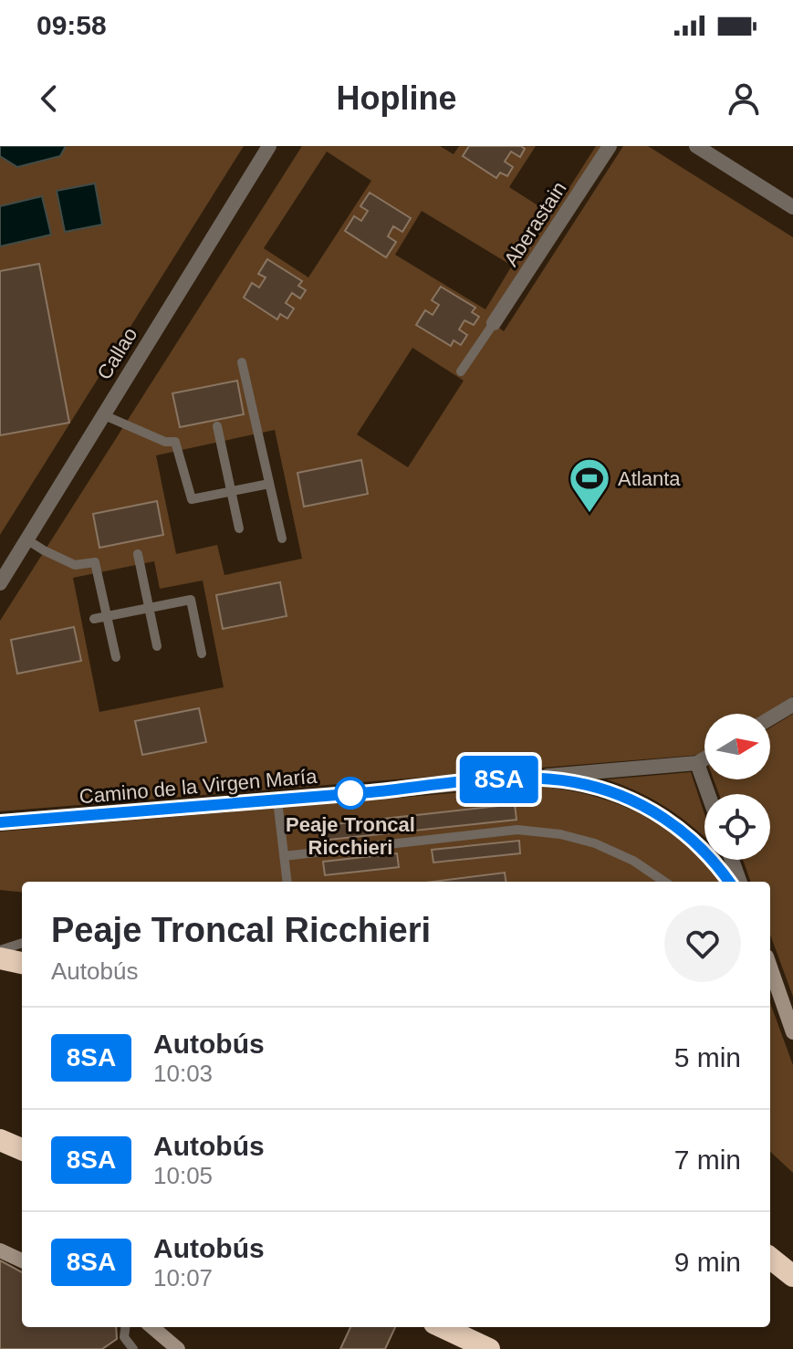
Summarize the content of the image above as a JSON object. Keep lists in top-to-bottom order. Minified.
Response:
{"streets":{"street":["Aberastain","Callao","Camino de la Virgen María"]},"places":{"sports":["Atlanta"],"other":["Peaje Troncal Ricchieri"]},"lines":["bus line 8SA"],"north":"right","page":{"status":"09:58","header":"Hopline","on_map":"8SA","heading":["Peaje Troncal Ricchieri","Autobús"],"list":[{"mark":"8SA","name":"Autobús","note":"10:03","value":"5 min"},{"mark":"8SA","name":"Autobús","note":"10:05","value":"7 min"},{"mark":"8SA","name":"Autobús","note":"10:07","value":"9 min"}]}}
